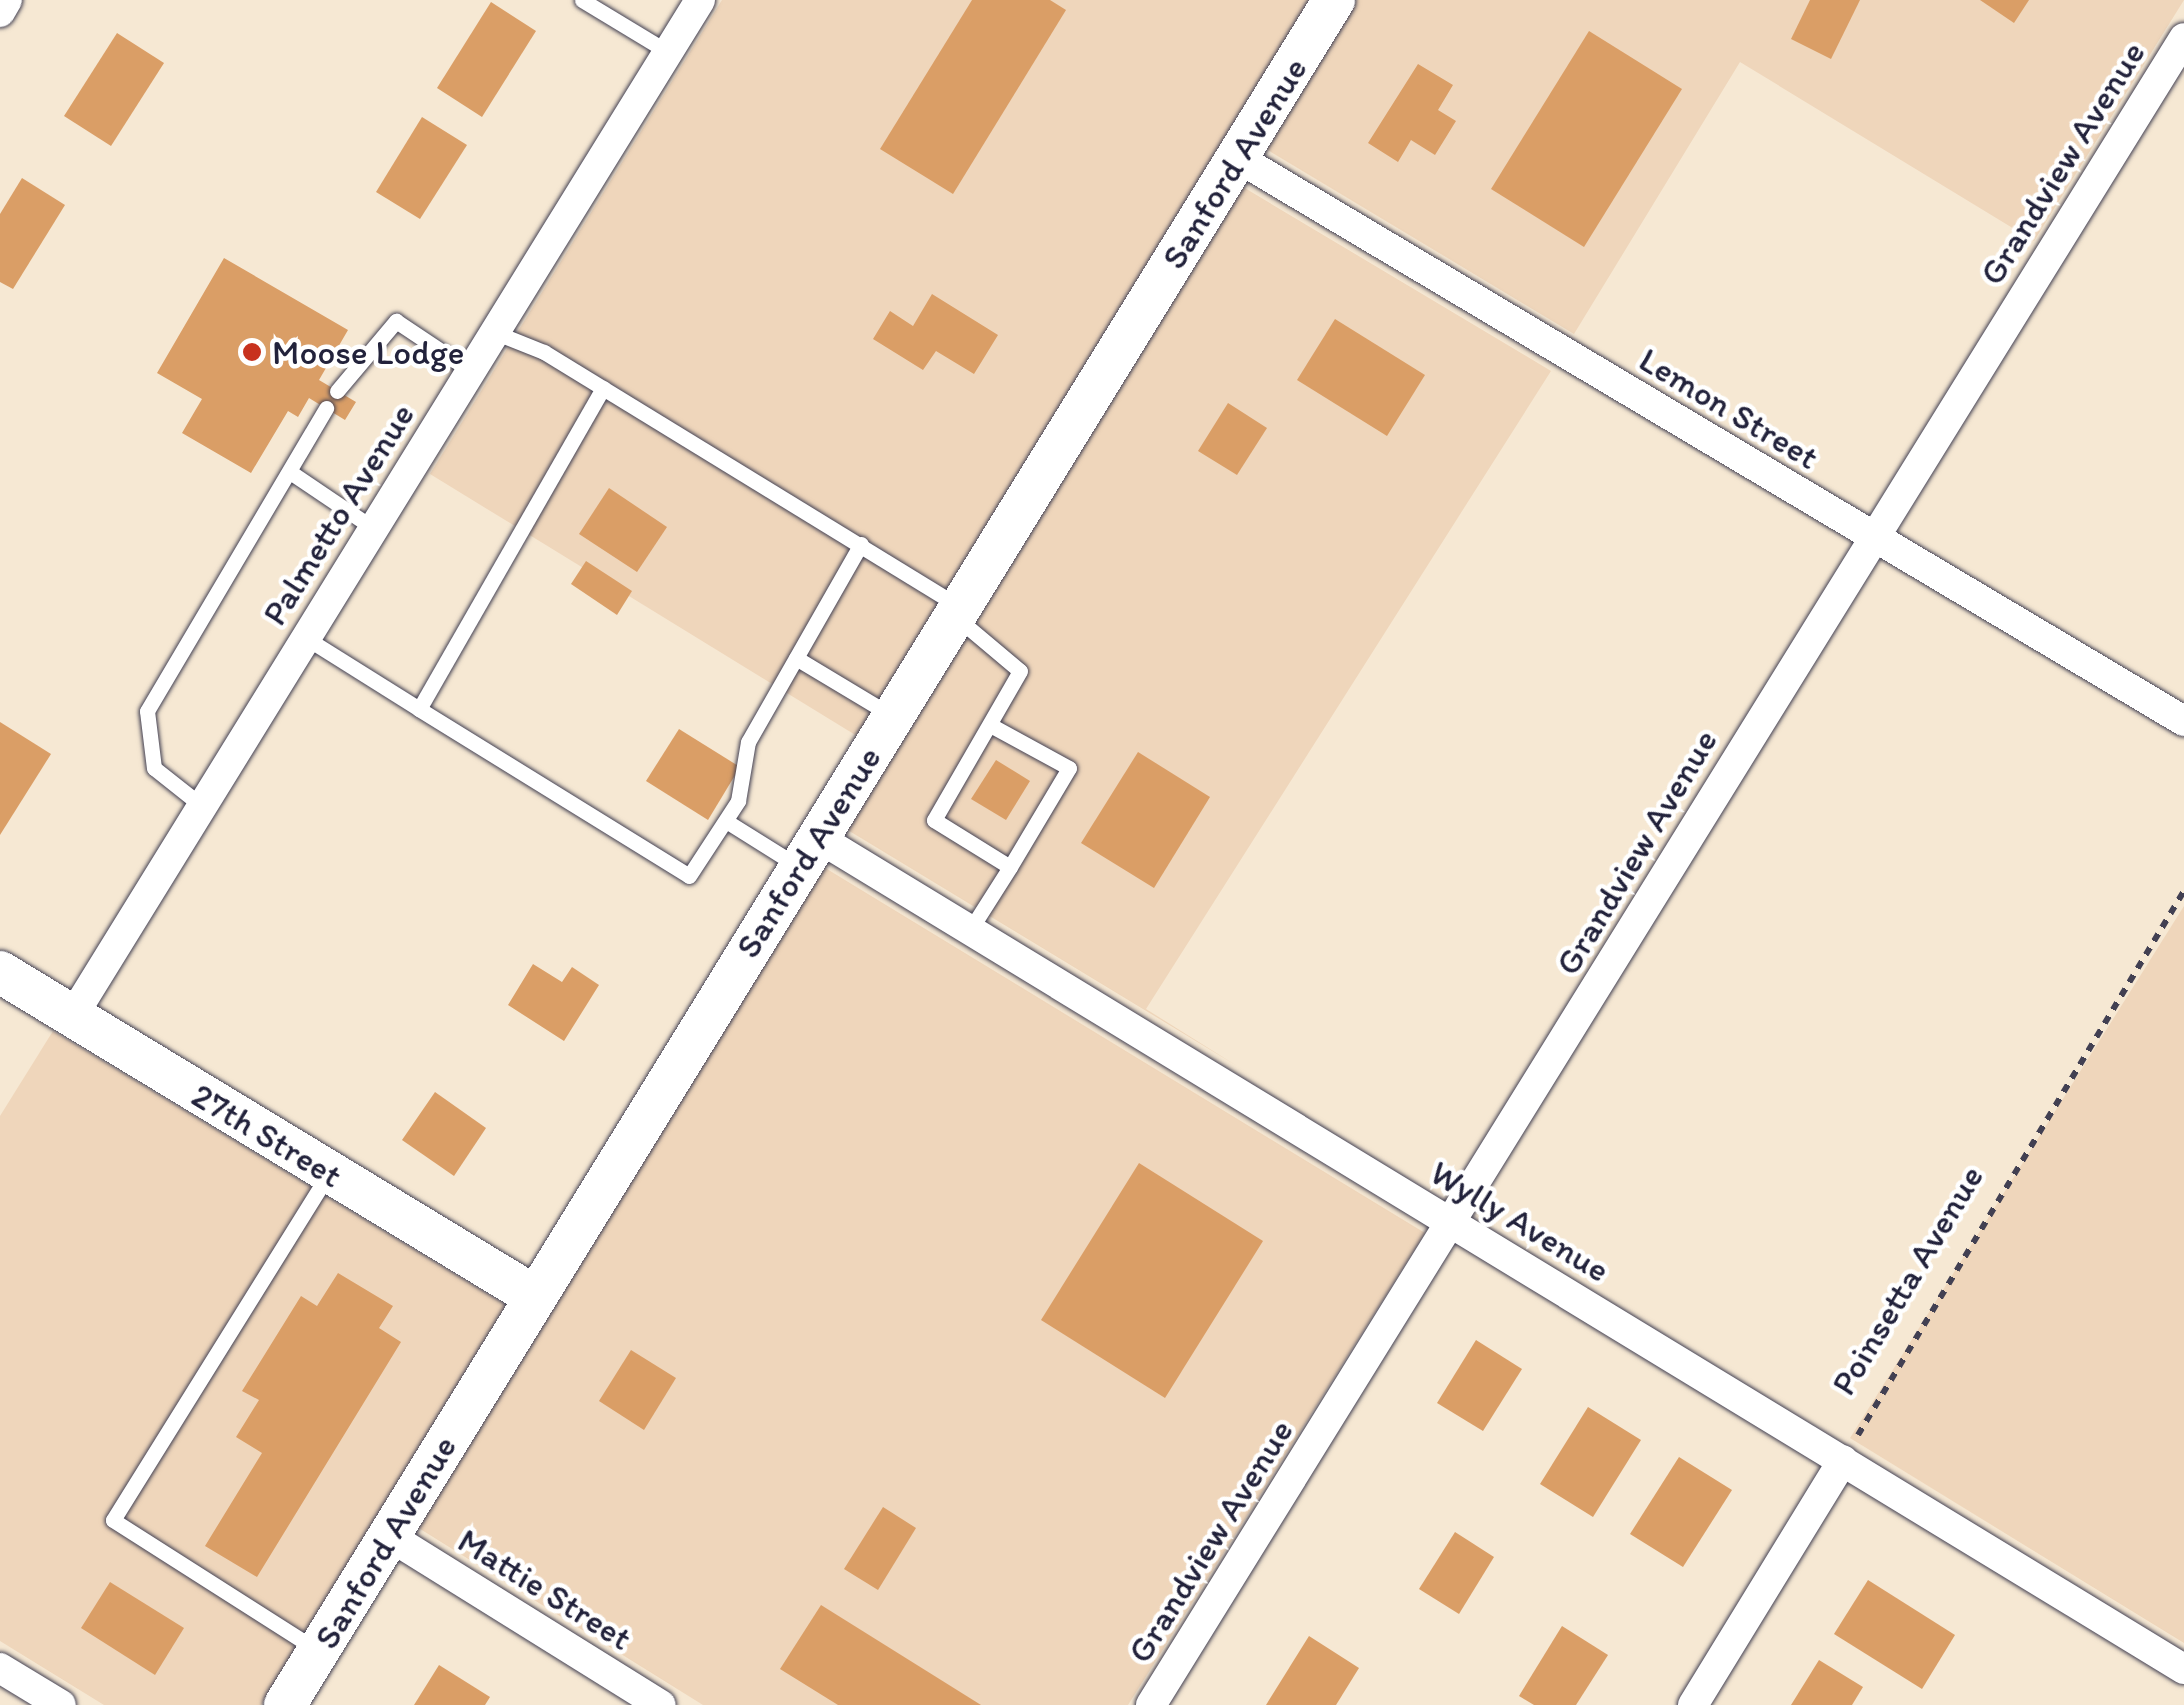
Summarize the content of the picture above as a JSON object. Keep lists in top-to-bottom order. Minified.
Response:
{"streets":{"main road":["Sanford Avenue","27th Street"],"street":["Grandview Avenue","Lemon Street","Palmetto Avenue","Wylly Avenue","Mattie Street"],"path":["Poinsetta Avenue"]},"crossings":[["Sanford Avenue","Lemon Street"],["Sanford Avenue","27th Street"],["Sanford Avenue","Wylly Avenue"],["Sanford Avenue","Mattie Street"],["Grandview Avenue","Lemon Street"],["Grandview Avenue","Wylly Avenue"],["Palmetto Avenue","27th Street"],["Wylly Avenue","Poinsetta Avenue"]],"places":["Moose Lodge"]}
